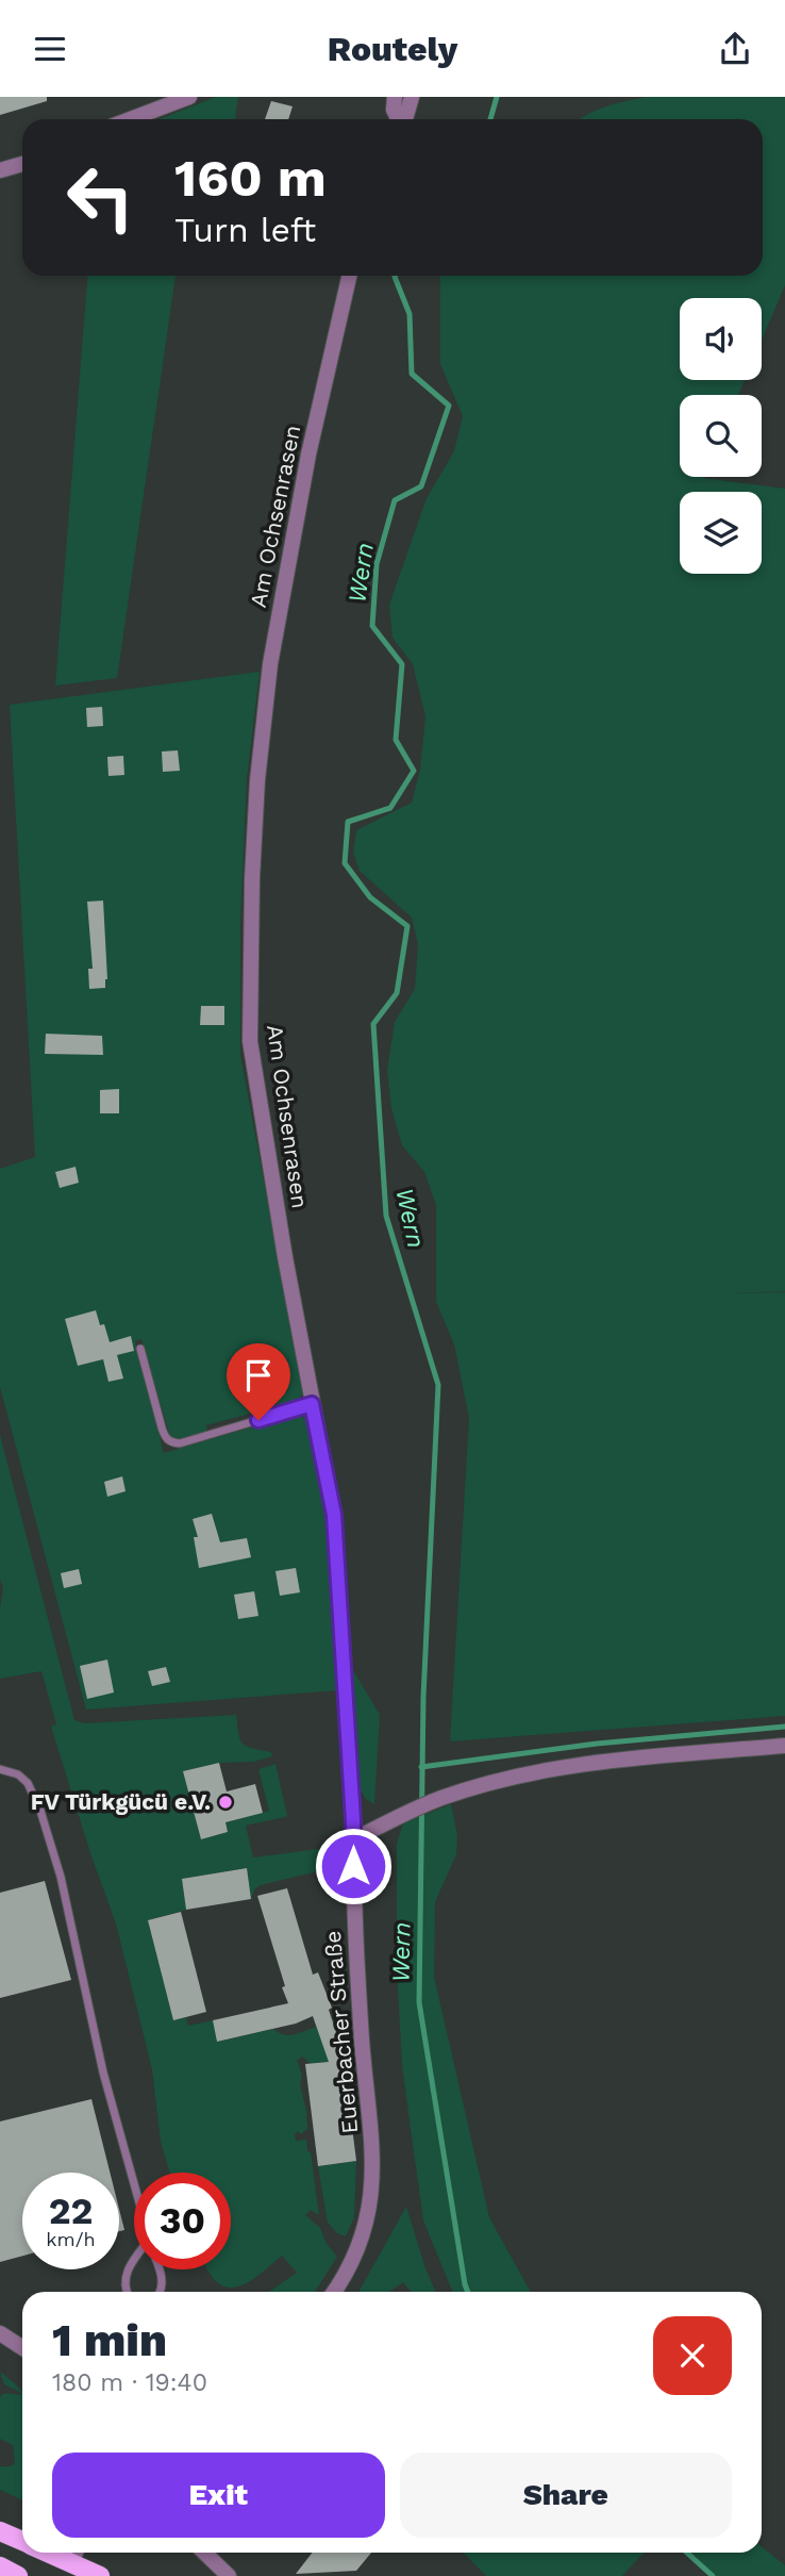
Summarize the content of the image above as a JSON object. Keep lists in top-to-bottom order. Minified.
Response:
{"streets":{"street":["Am Ochsenrasen","Euerbacher Straße"]},"crossings":[["Am Ochsenrasen","Euerbacher Straße"]],"water":["Wern"],"places":["FV Türkgücü e.V."],"page":{"header":"Routely","turn":["160 m","Turn left"],"speed":"22 km/h","limit":"30","heading":["1 min","180 m · 19:40"],"buttons":["Exit","Share"]}}
